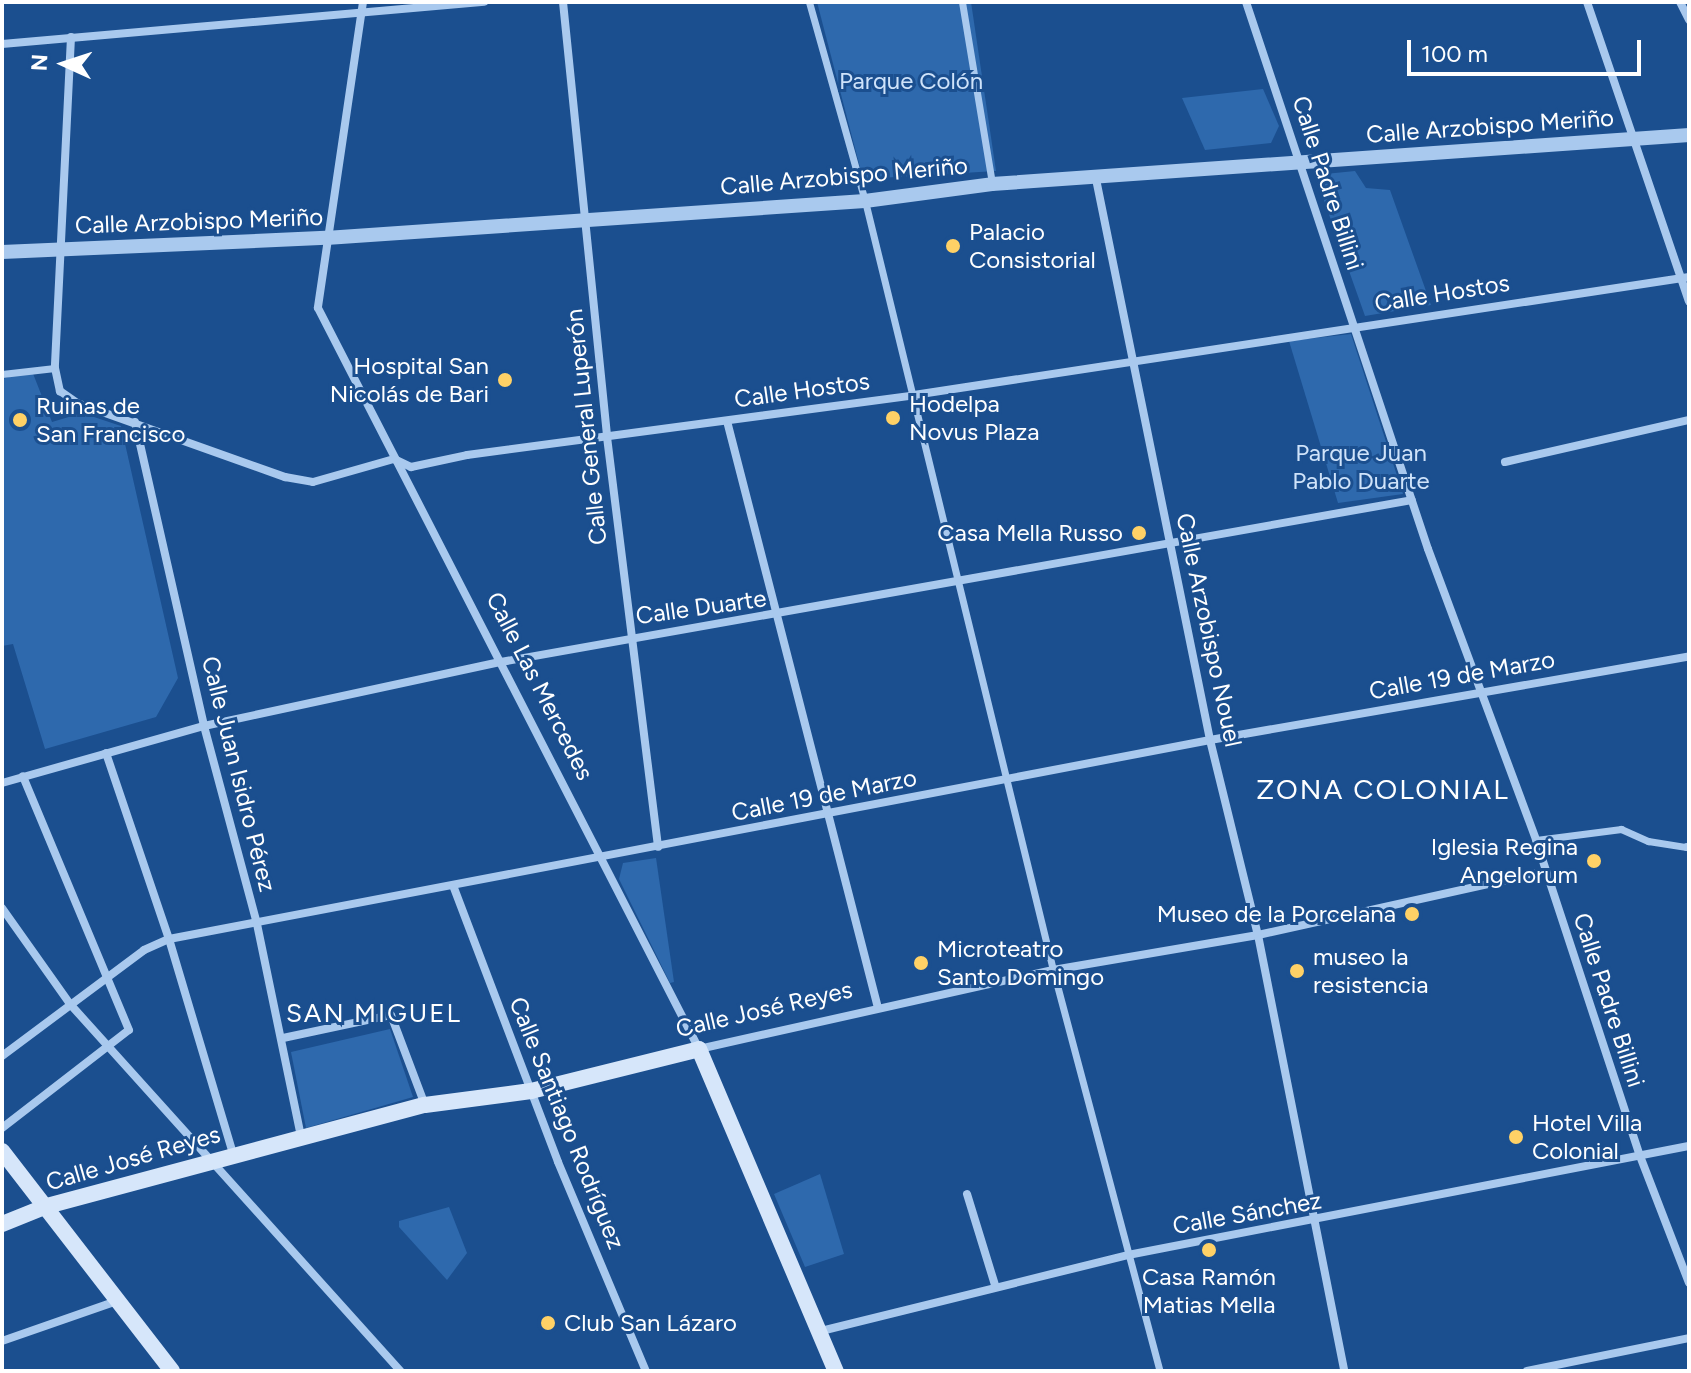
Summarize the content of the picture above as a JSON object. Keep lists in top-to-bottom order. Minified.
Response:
{"streets":{"main road":["Calle Las Mercedes","Calle José Reyes"],"street":["Calle Arzobispo Meriño","Calle Padre Billini","Calle Hostos","Calle General Luperón","Calle Duarte","Calle Arzobispo Nouel","Calle 19 de Marzo","Calle Juan Isidro Pérez","Calle Santiago Rodríguez","Calle Sánchez"]},"crossings":[["Calle Arzobispo Meriño","Calle Padre Billini"],["Calle Arzobispo Meriño","Calle General Luperón"],["Calle Arzobispo Meriño","Calle Arzobispo Nouel"],["Calle Arzobispo Meriño","Calle Las Mercedes"],["Calle Padre Billini","Calle Hostos"],["Calle Padre Billini","Calle Duarte"],["Calle Padre Billini","Calle 19 de Marzo"],["Calle Padre Billini","Calle José Reyes"],["Calle Padre Billini","Calle Sánchez"],["Calle Hostos","Calle General Luperón"],["Calle Hostos","Calle Arzobispo Nouel"],["Calle Hostos","Calle Las Mercedes"],["Calle Hostos","Calle Juan Isidro Pérez"],["Calle General Luperón","Calle Duarte"],["Calle General Luperón","Calle 19 de Marzo"],["Calle Duarte","Calle Arzobispo Nouel"],["Calle Duarte","Calle Las Mercedes"],["Calle Duarte","Calle Juan Isidro Pérez"],["Calle Arzobispo Nouel","Calle 19 de Marzo"],["Calle Arzobispo Nouel","Calle José Reyes"],["Calle Arzobispo Nouel","Calle Sánchez"],["Calle 19 de Marzo","Calle Las Mercedes"],["Calle 19 de Marzo","Calle Juan Isidro Pérez"],["Calle 19 de Marzo","Calle Santiago Rodríguez"],["Calle Las Mercedes","Calle José Reyes"],["Calle Las Mercedes","Calle Sánchez"],["Calle Juan Isidro Pérez","Calle José Reyes"],["Calle José Reyes","Calle Santiago Rodríguez"]],"districts":["ZONA COLONIAL","SAN MIGUEL"],"parks":["Parque Colón","Parque Juan Pablo Duarte"],"places":["Palacio Consistorial","Hospital San Nicolás de Bari","Hodelpa Novus Plaza","Ruinas de San Francisco","Casa Mella Russo","Iglesia Regina Angelorum","Museo de la Porcelana","Microteatro Santo Domingo","museo la resistencia","Hotel Villa Colonial","Casa Ramón Matias Mella","Club San Lázaro"],"scale_bar":"100 m","north":"left"}
